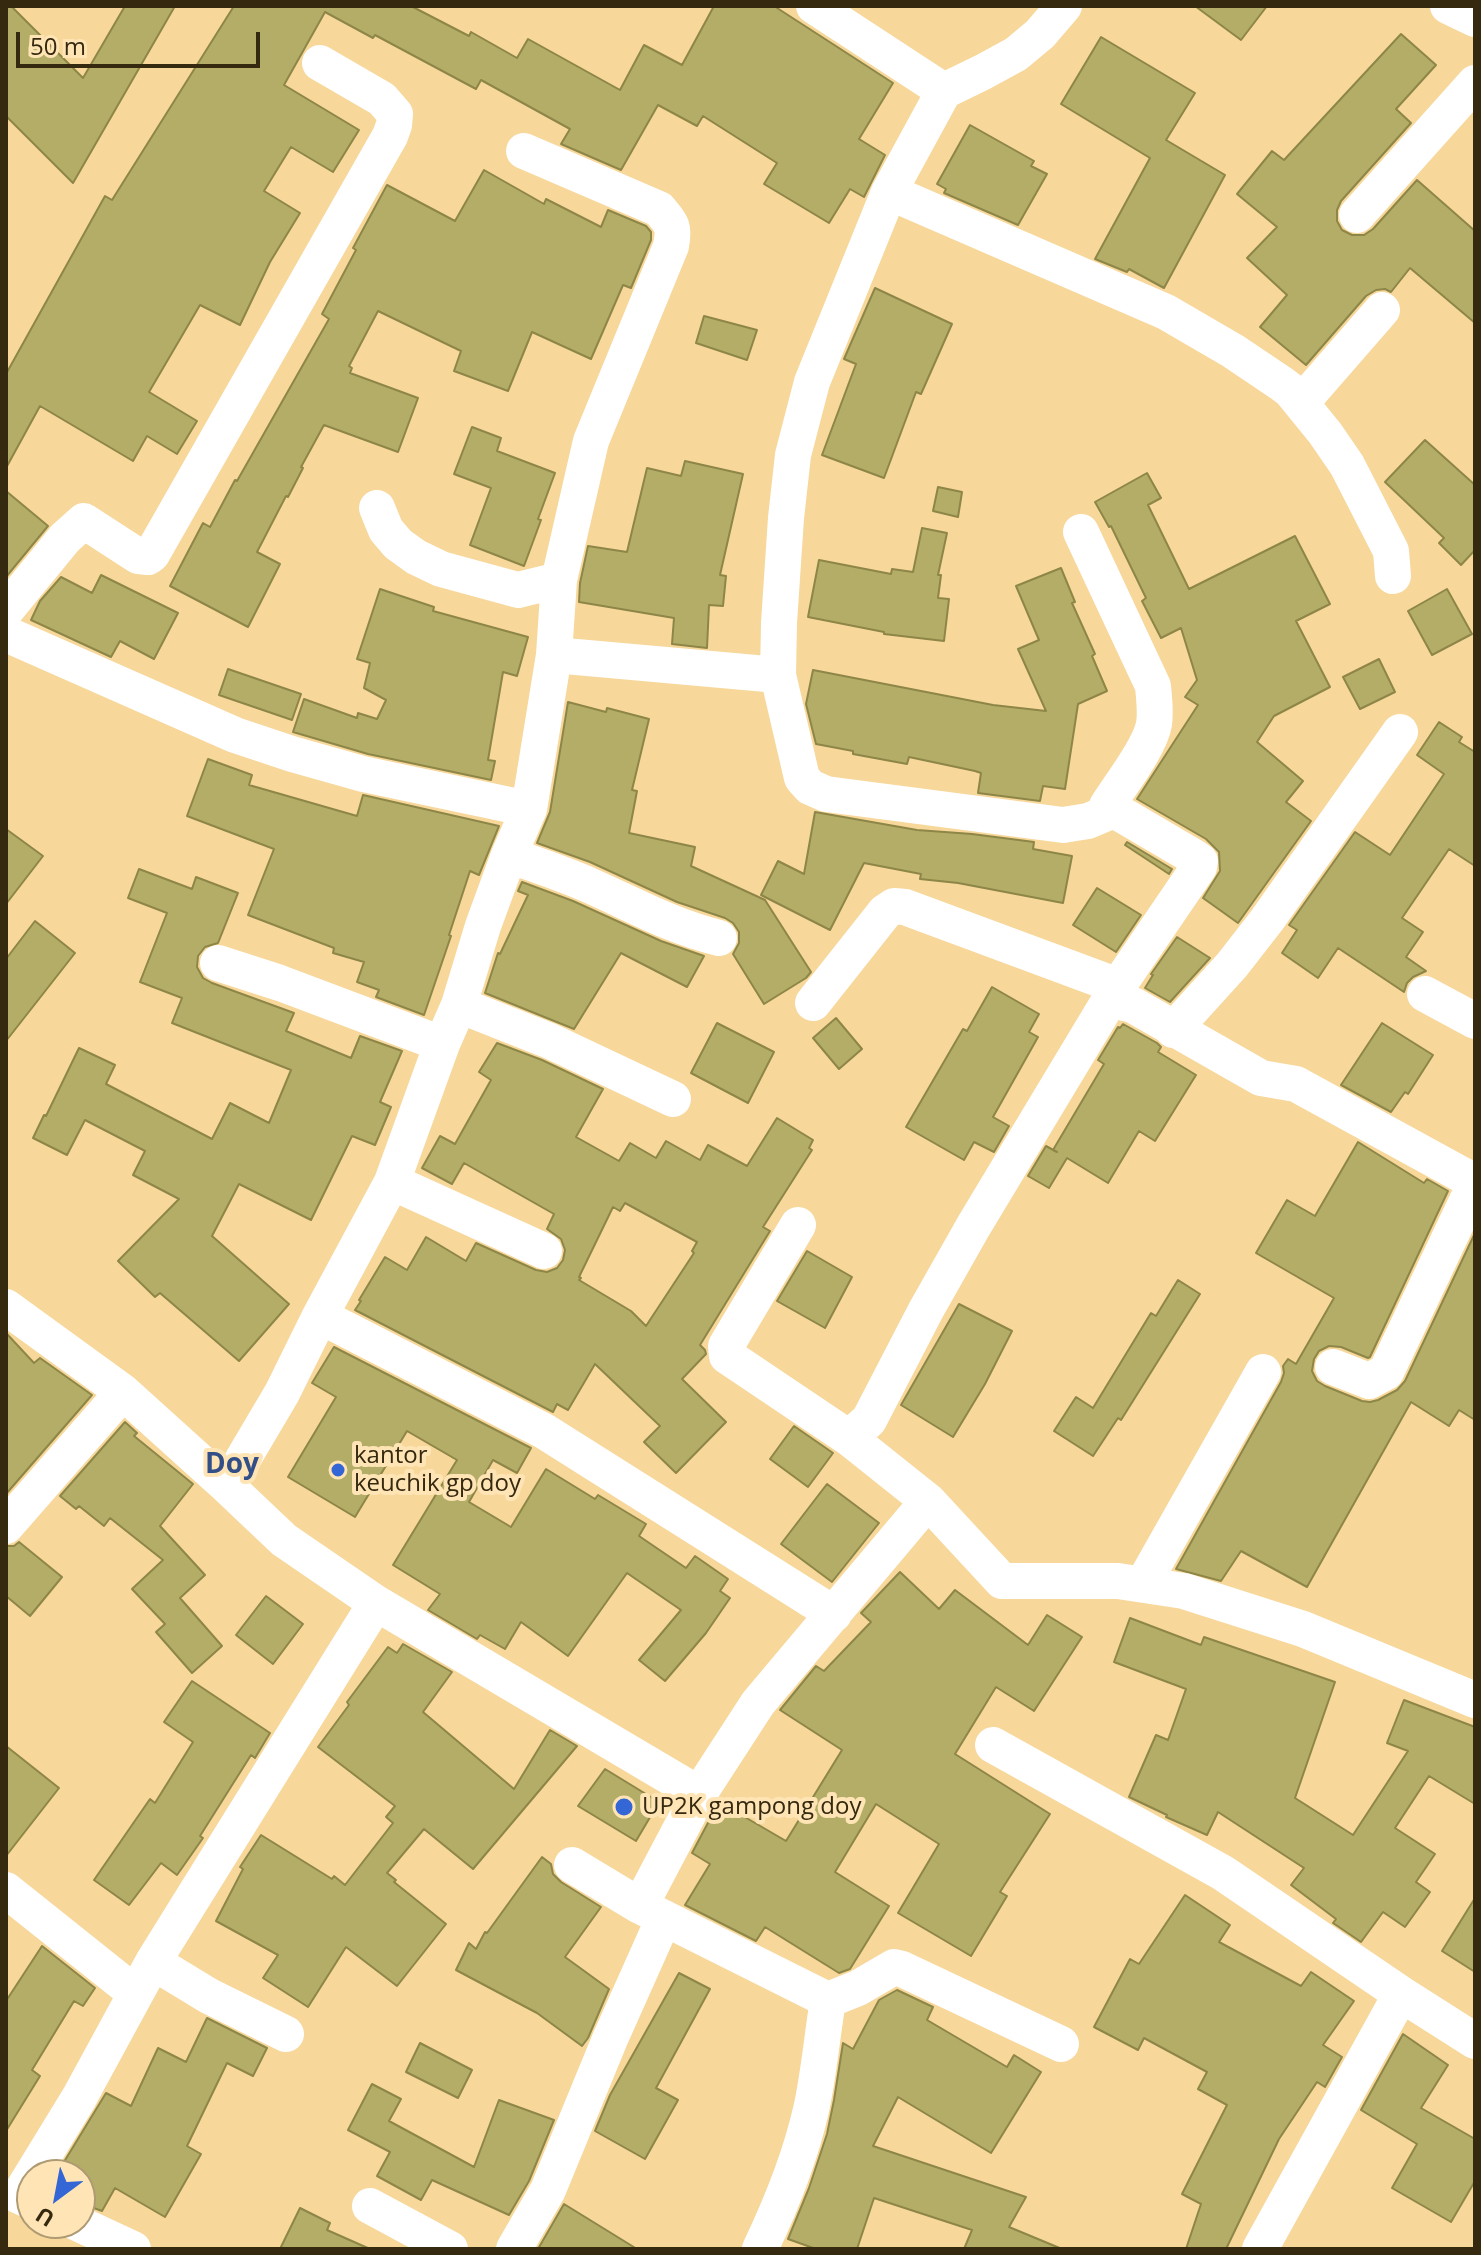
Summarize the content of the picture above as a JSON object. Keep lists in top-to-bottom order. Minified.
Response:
{"districts":["Doy"],"places":["kantor keuchik gp doy","UP2K gampong doy"],"scale_bar":"50 m","north":"bottom left"}
